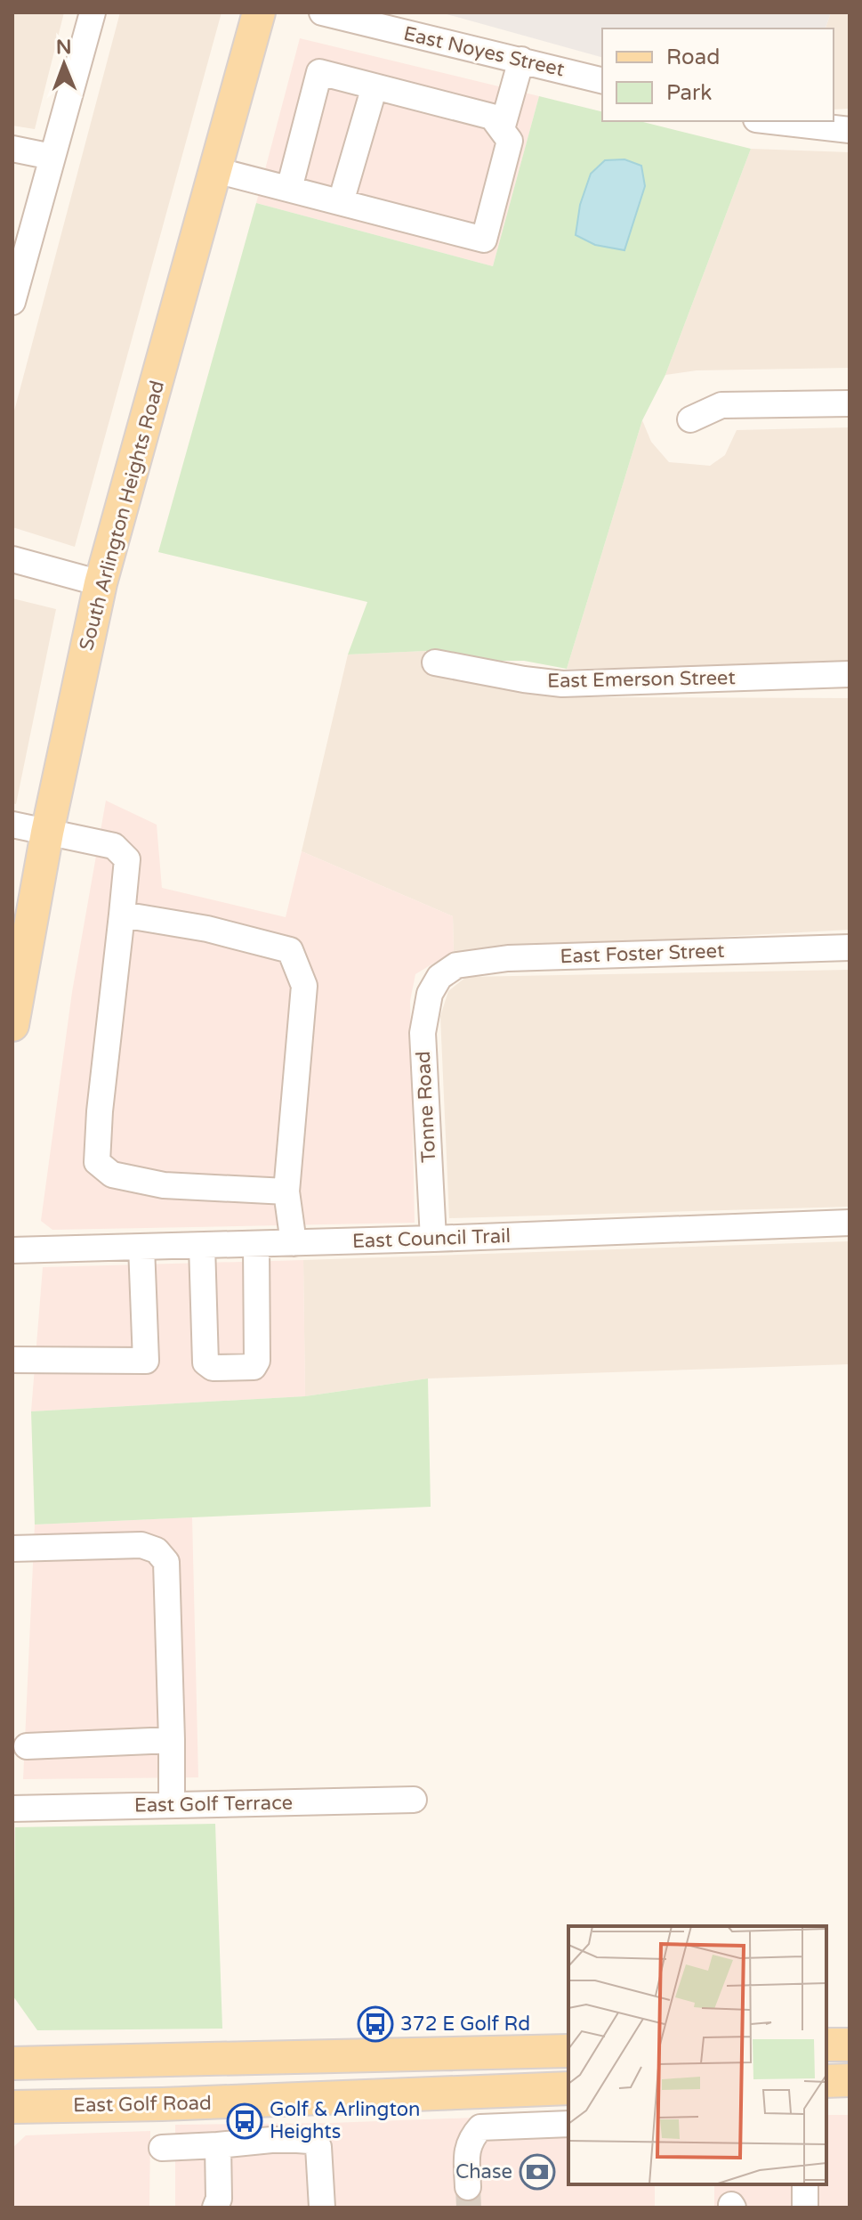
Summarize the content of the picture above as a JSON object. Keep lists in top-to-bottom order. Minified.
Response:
{"streets":{"main road":["South Arlington Heights Road","East Golf Road"],"street":["East Noyes Street","East Emerson Street","East Foster Street","Tonne Road","East Council Trail","East Golf Terrace"]},"crossings":[["East Foster Street","Tonne Road"],["Tonne Road","East Council Trail"]],"places":{"bus stop":["372 E Golf Rd","Golf & Arlington Heights"],"bank":["Chase"]},"legend":["Road","Park"],"north":"top"}
